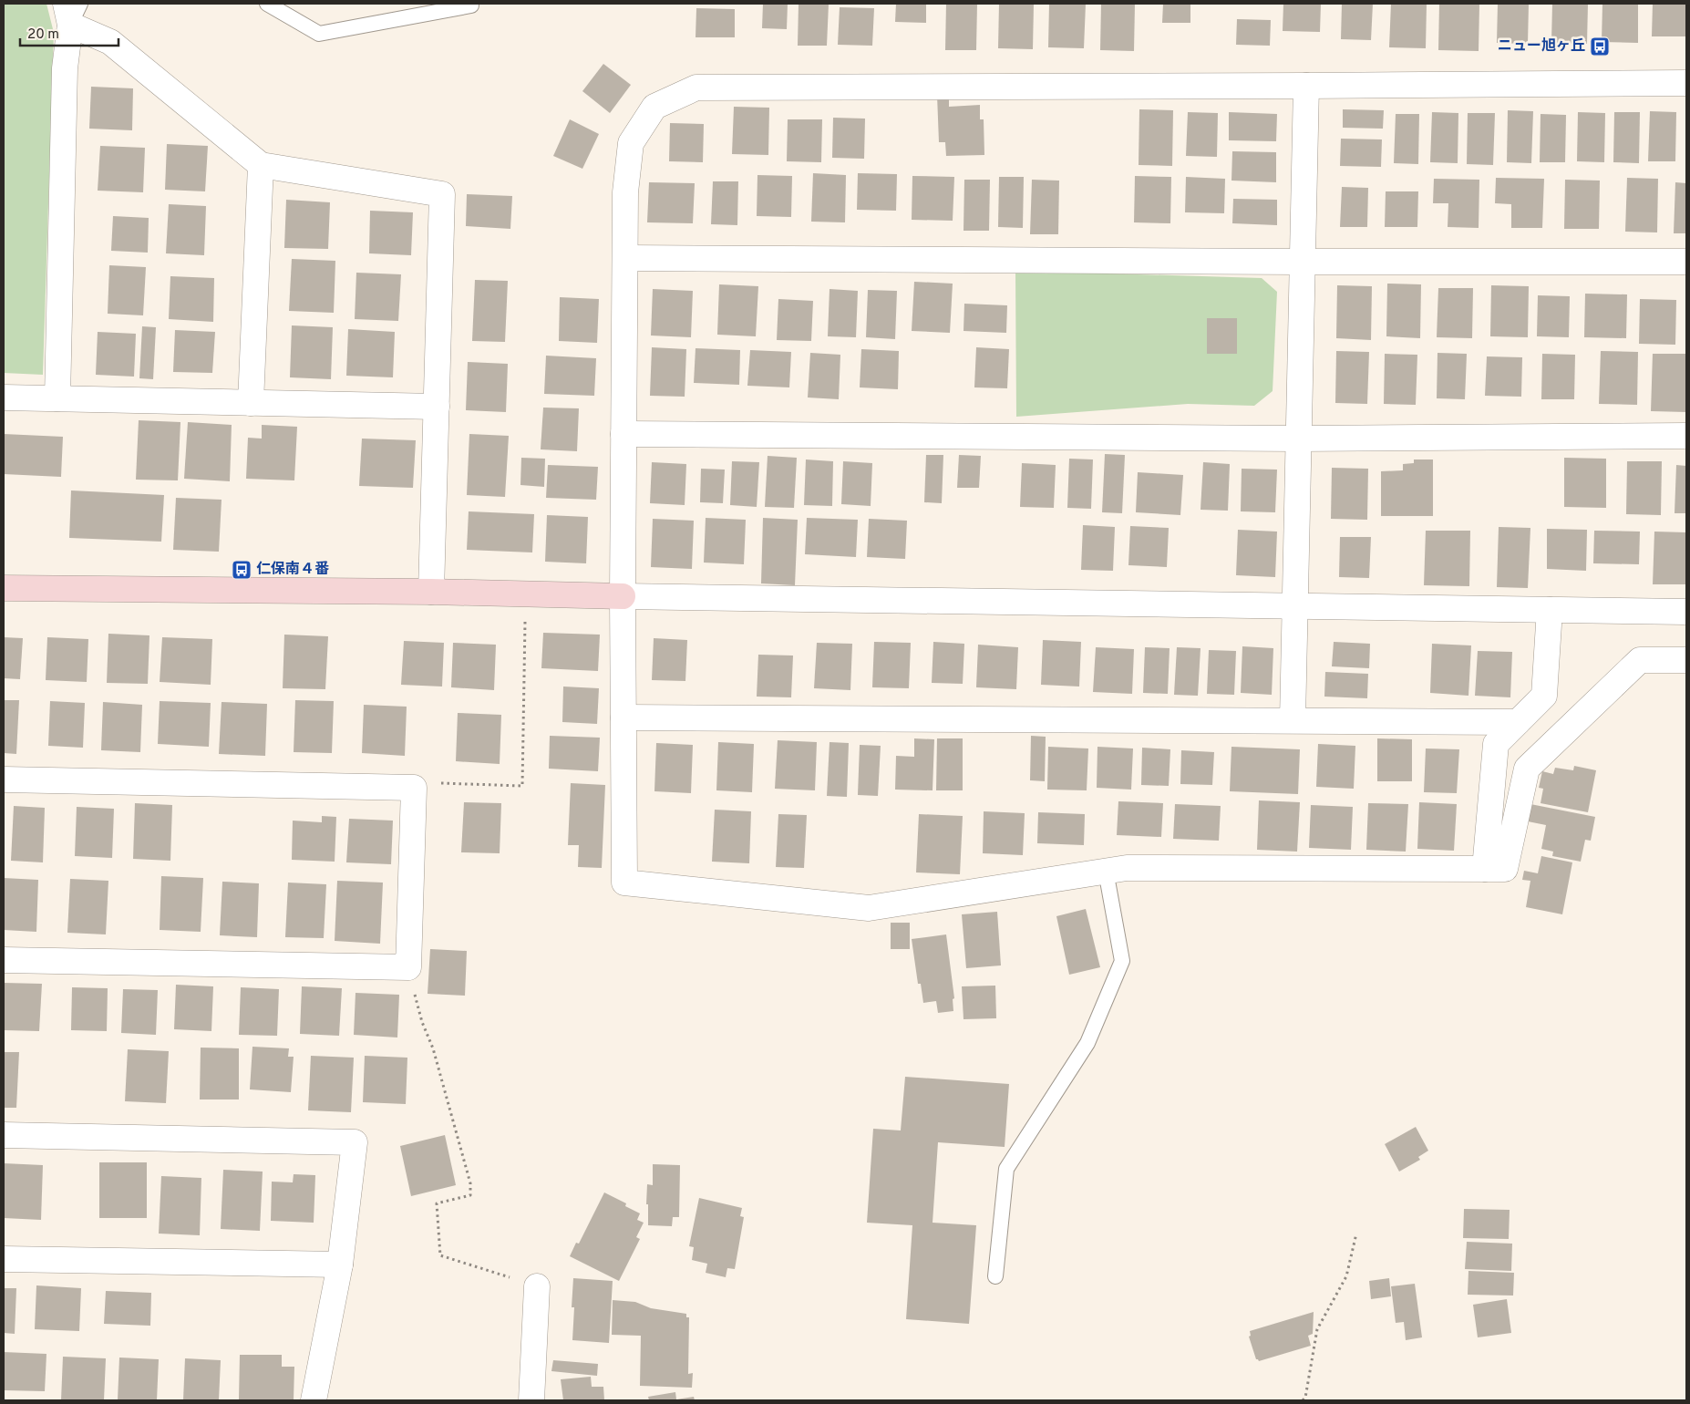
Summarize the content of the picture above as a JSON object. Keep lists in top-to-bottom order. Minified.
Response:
{"places":{"bus stop":["ニュー旭ヶ丘","仁保南４番"]},"scale_bar":"20 m"}
